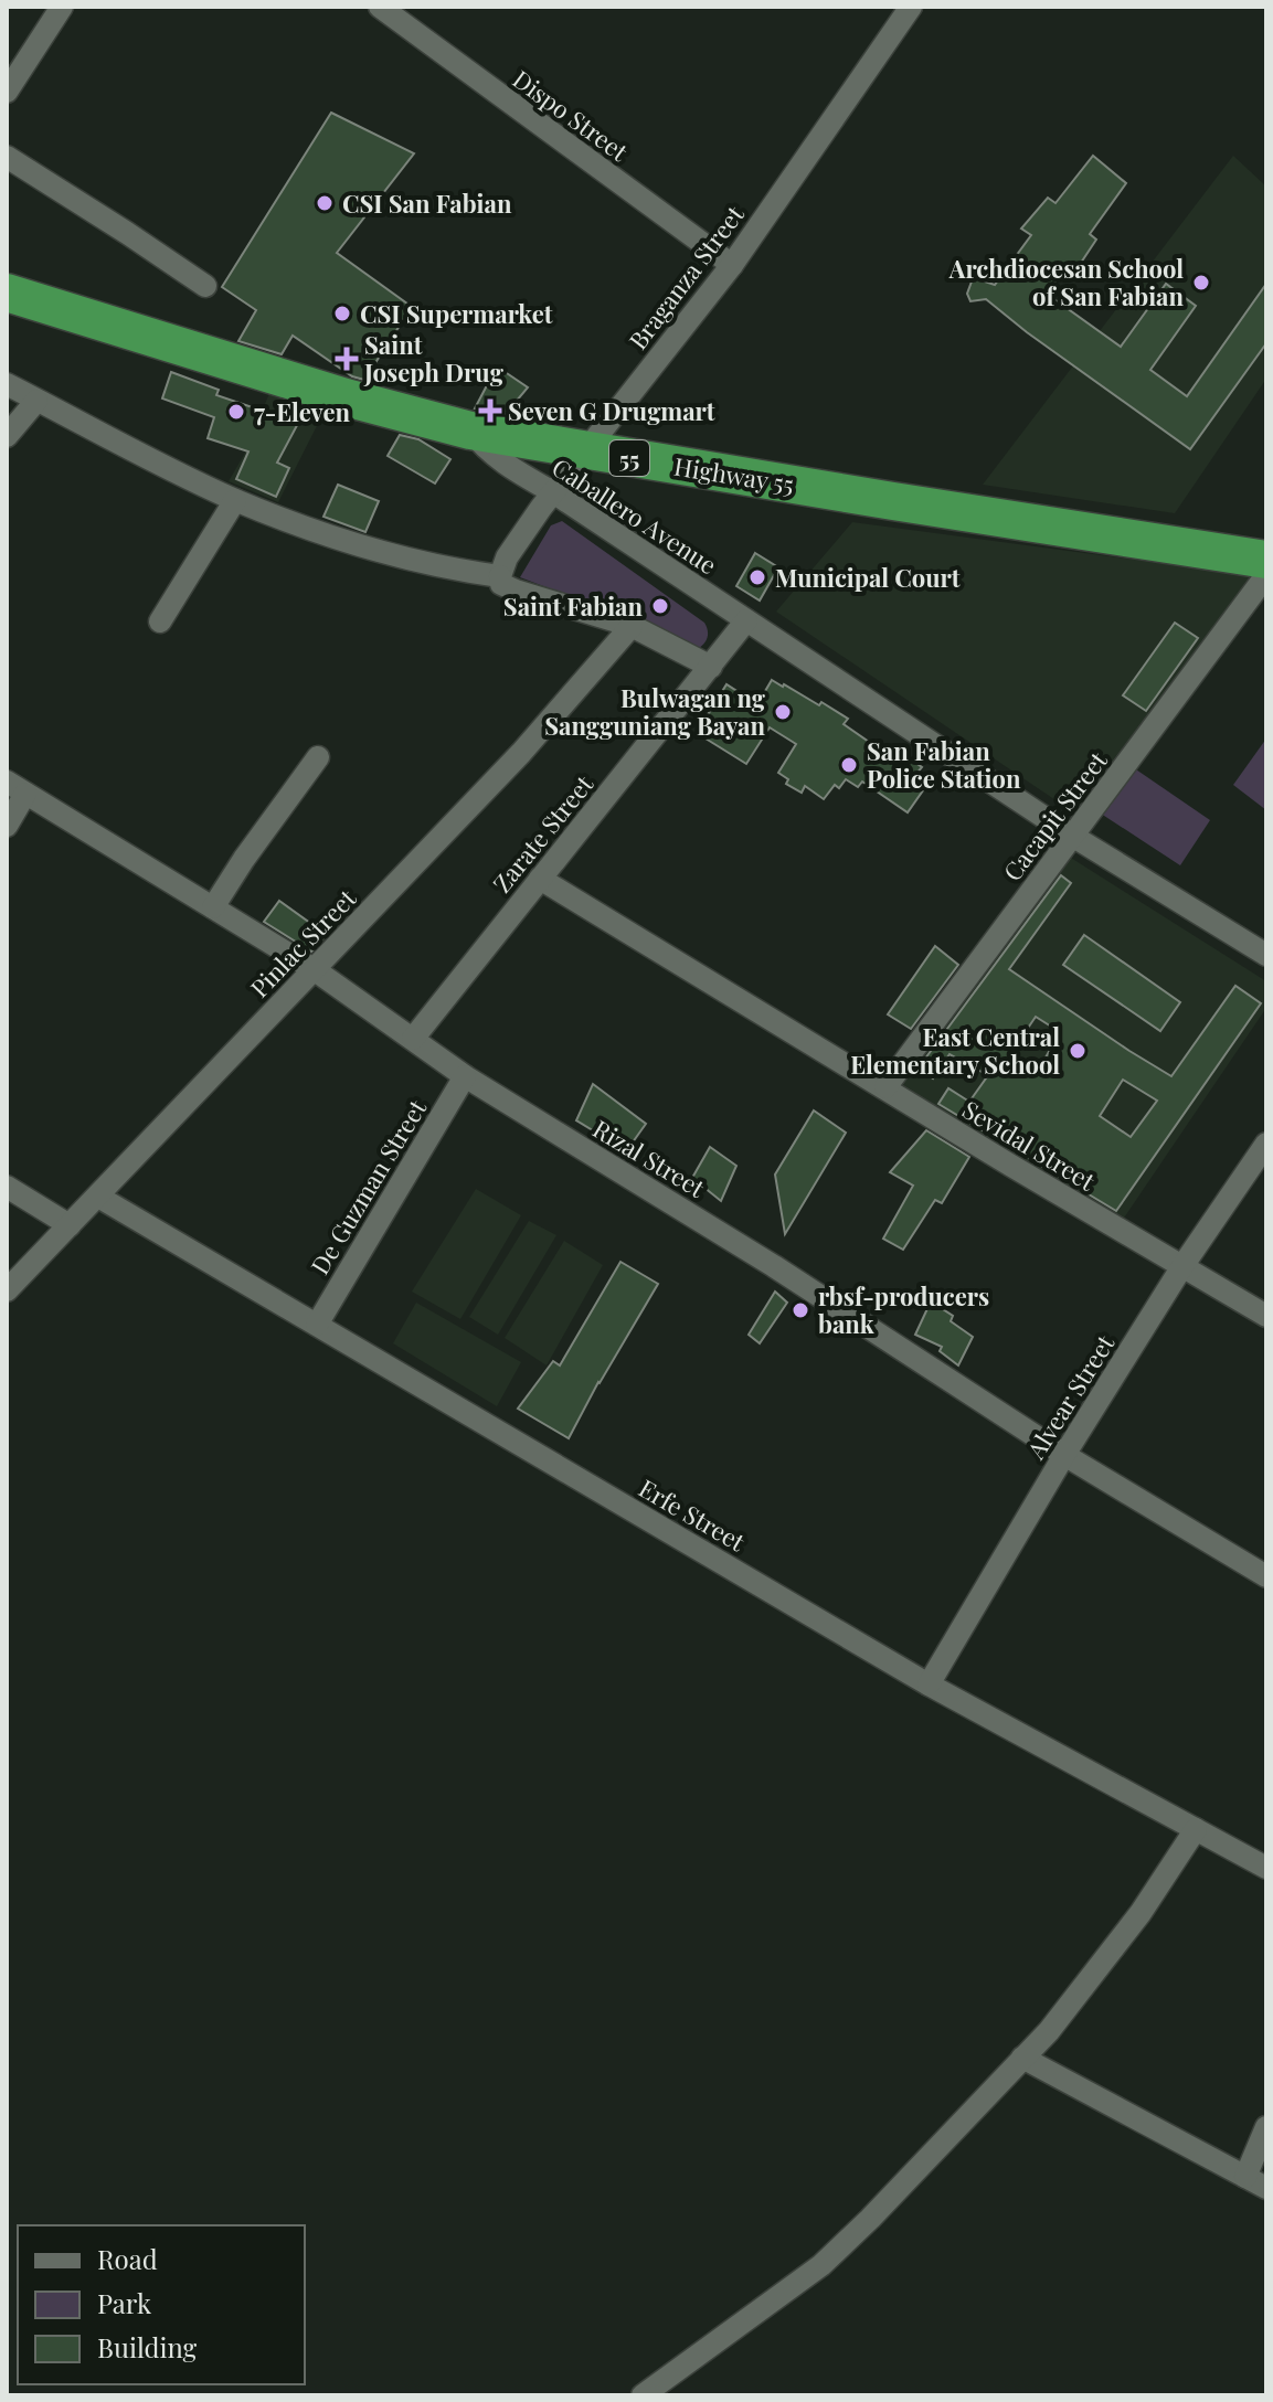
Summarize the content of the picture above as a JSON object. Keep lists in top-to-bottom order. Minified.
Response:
{"streets":{"highway":["55","Highway 55"],"street":["Dispo Street","Braganza Street","Caballero Avenue","Cacapit Street","Zarate Street","Pinlac Street","Sevidal Street","Rizal Street","De Guzman Street","Alvear Street","Erfe Street"]},"crossings":[["Dispo Street","Braganza Street"],["Braganza Street","Highway 55"],["Braganza Street","Caballero Avenue"],["Highway 55","Caballero Avenue"],["Caballero Avenue","Cacapit Street"],["Caballero Avenue","Zarate Street"],["Cacapit Street","Sevidal Street"],["Zarate Street","Sevidal Street"],["Zarate Street","Rizal Street"],["Pinlac Street","Rizal Street"],["Pinlac Street","Erfe Street"],["Sevidal Street","Alvear Street"],["Rizal Street","De Guzman Street"],["Rizal Street","Alvear Street"],["De Guzman Street","Erfe Street"],["Alvear Street","Erfe Street"]],"places":{"other":["CSI San Fabian","Archdiocesan School of San Fabian","CSI Supermarket","7-Eleven","Municipal Court","Saint Fabian","Bulwagan ng Sangguniang Bayan","San Fabian Police Station","East Central Elementary School","rbsf-producers bank"],"health":["Saint Joseph Drug","Seven G Drugmart"]},"legend":["Road","Park","Building"]}
